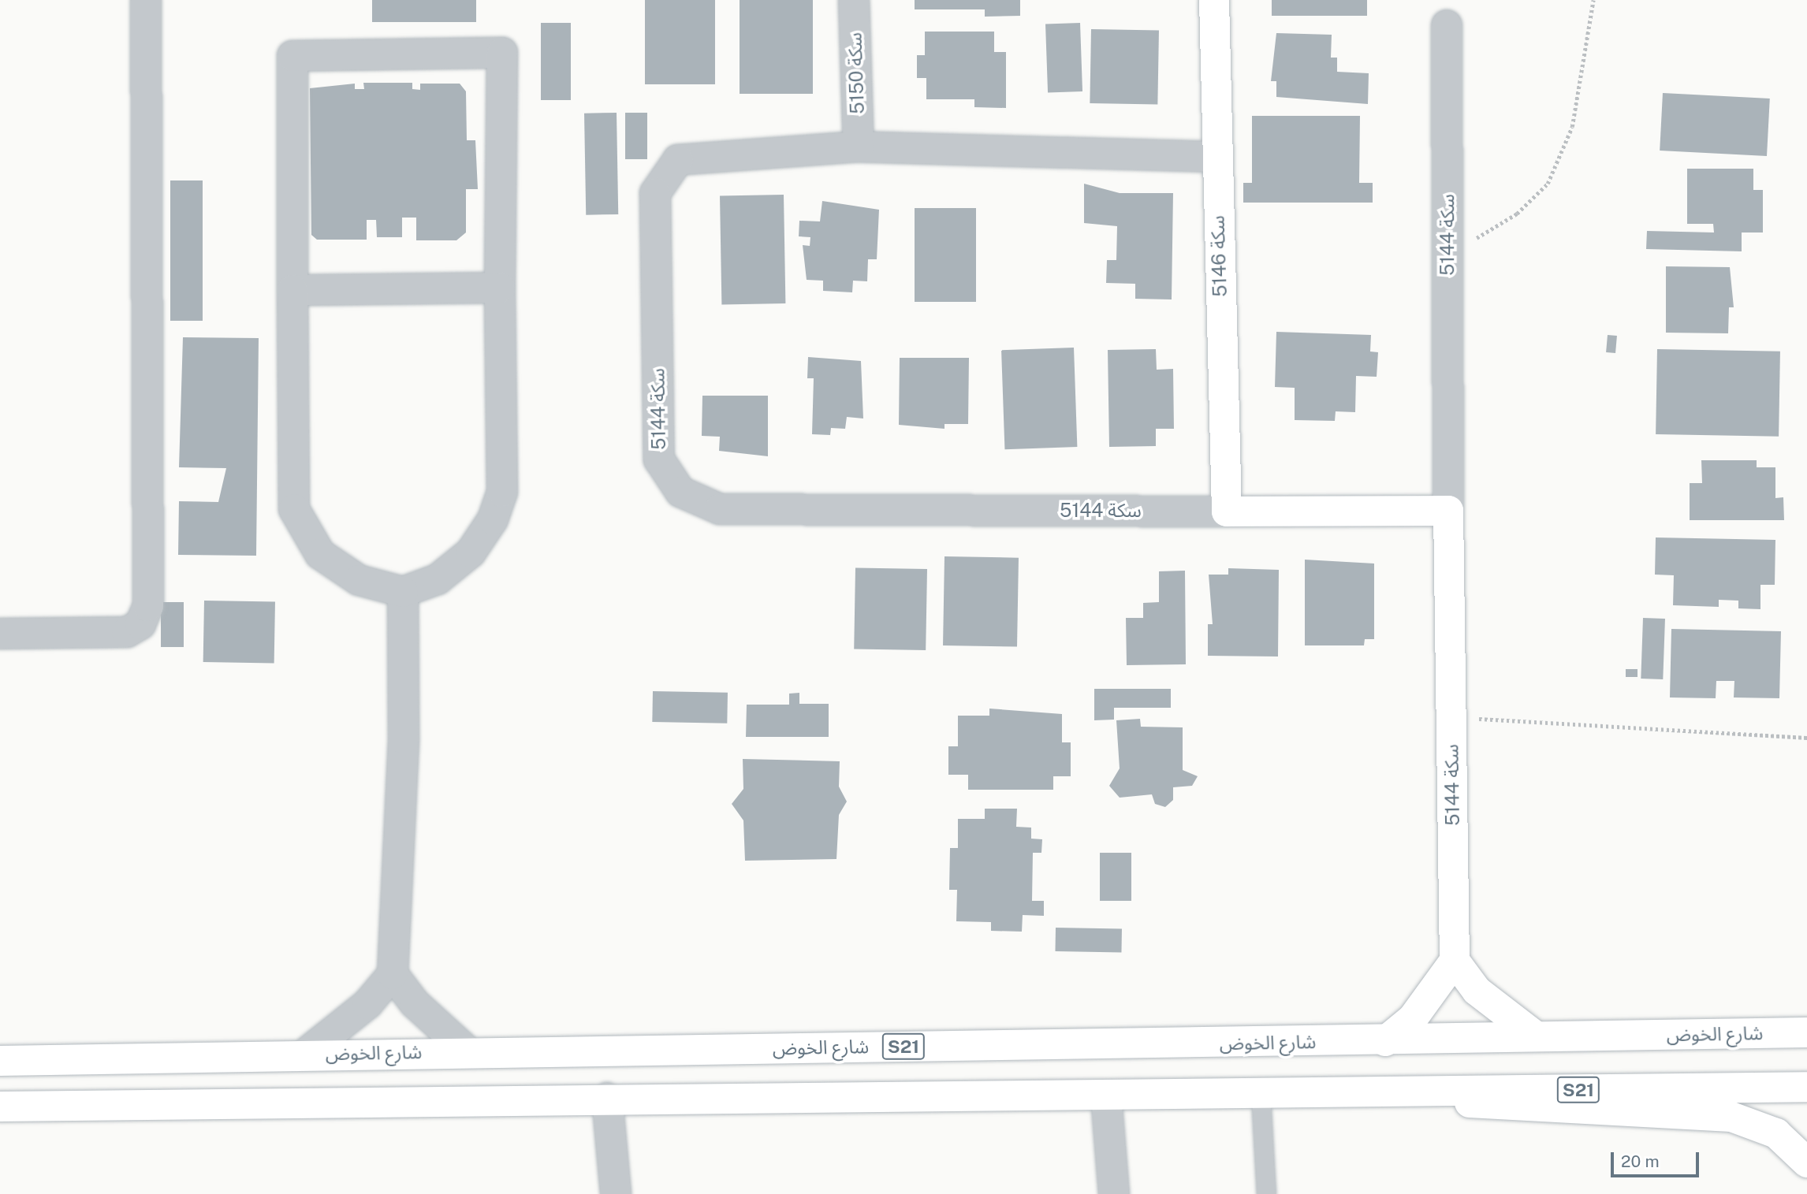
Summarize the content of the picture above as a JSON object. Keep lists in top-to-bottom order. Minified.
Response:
{"streets":{"main road":["سكة 5144","سكة 5146","شارع الخوض","S21"],"street":["سكة 5150"]},"crossings":[["سكة 5150","سكة 5144"],["سكة 5144","سكة 5146"]],"scale_bar":"20 m"}
